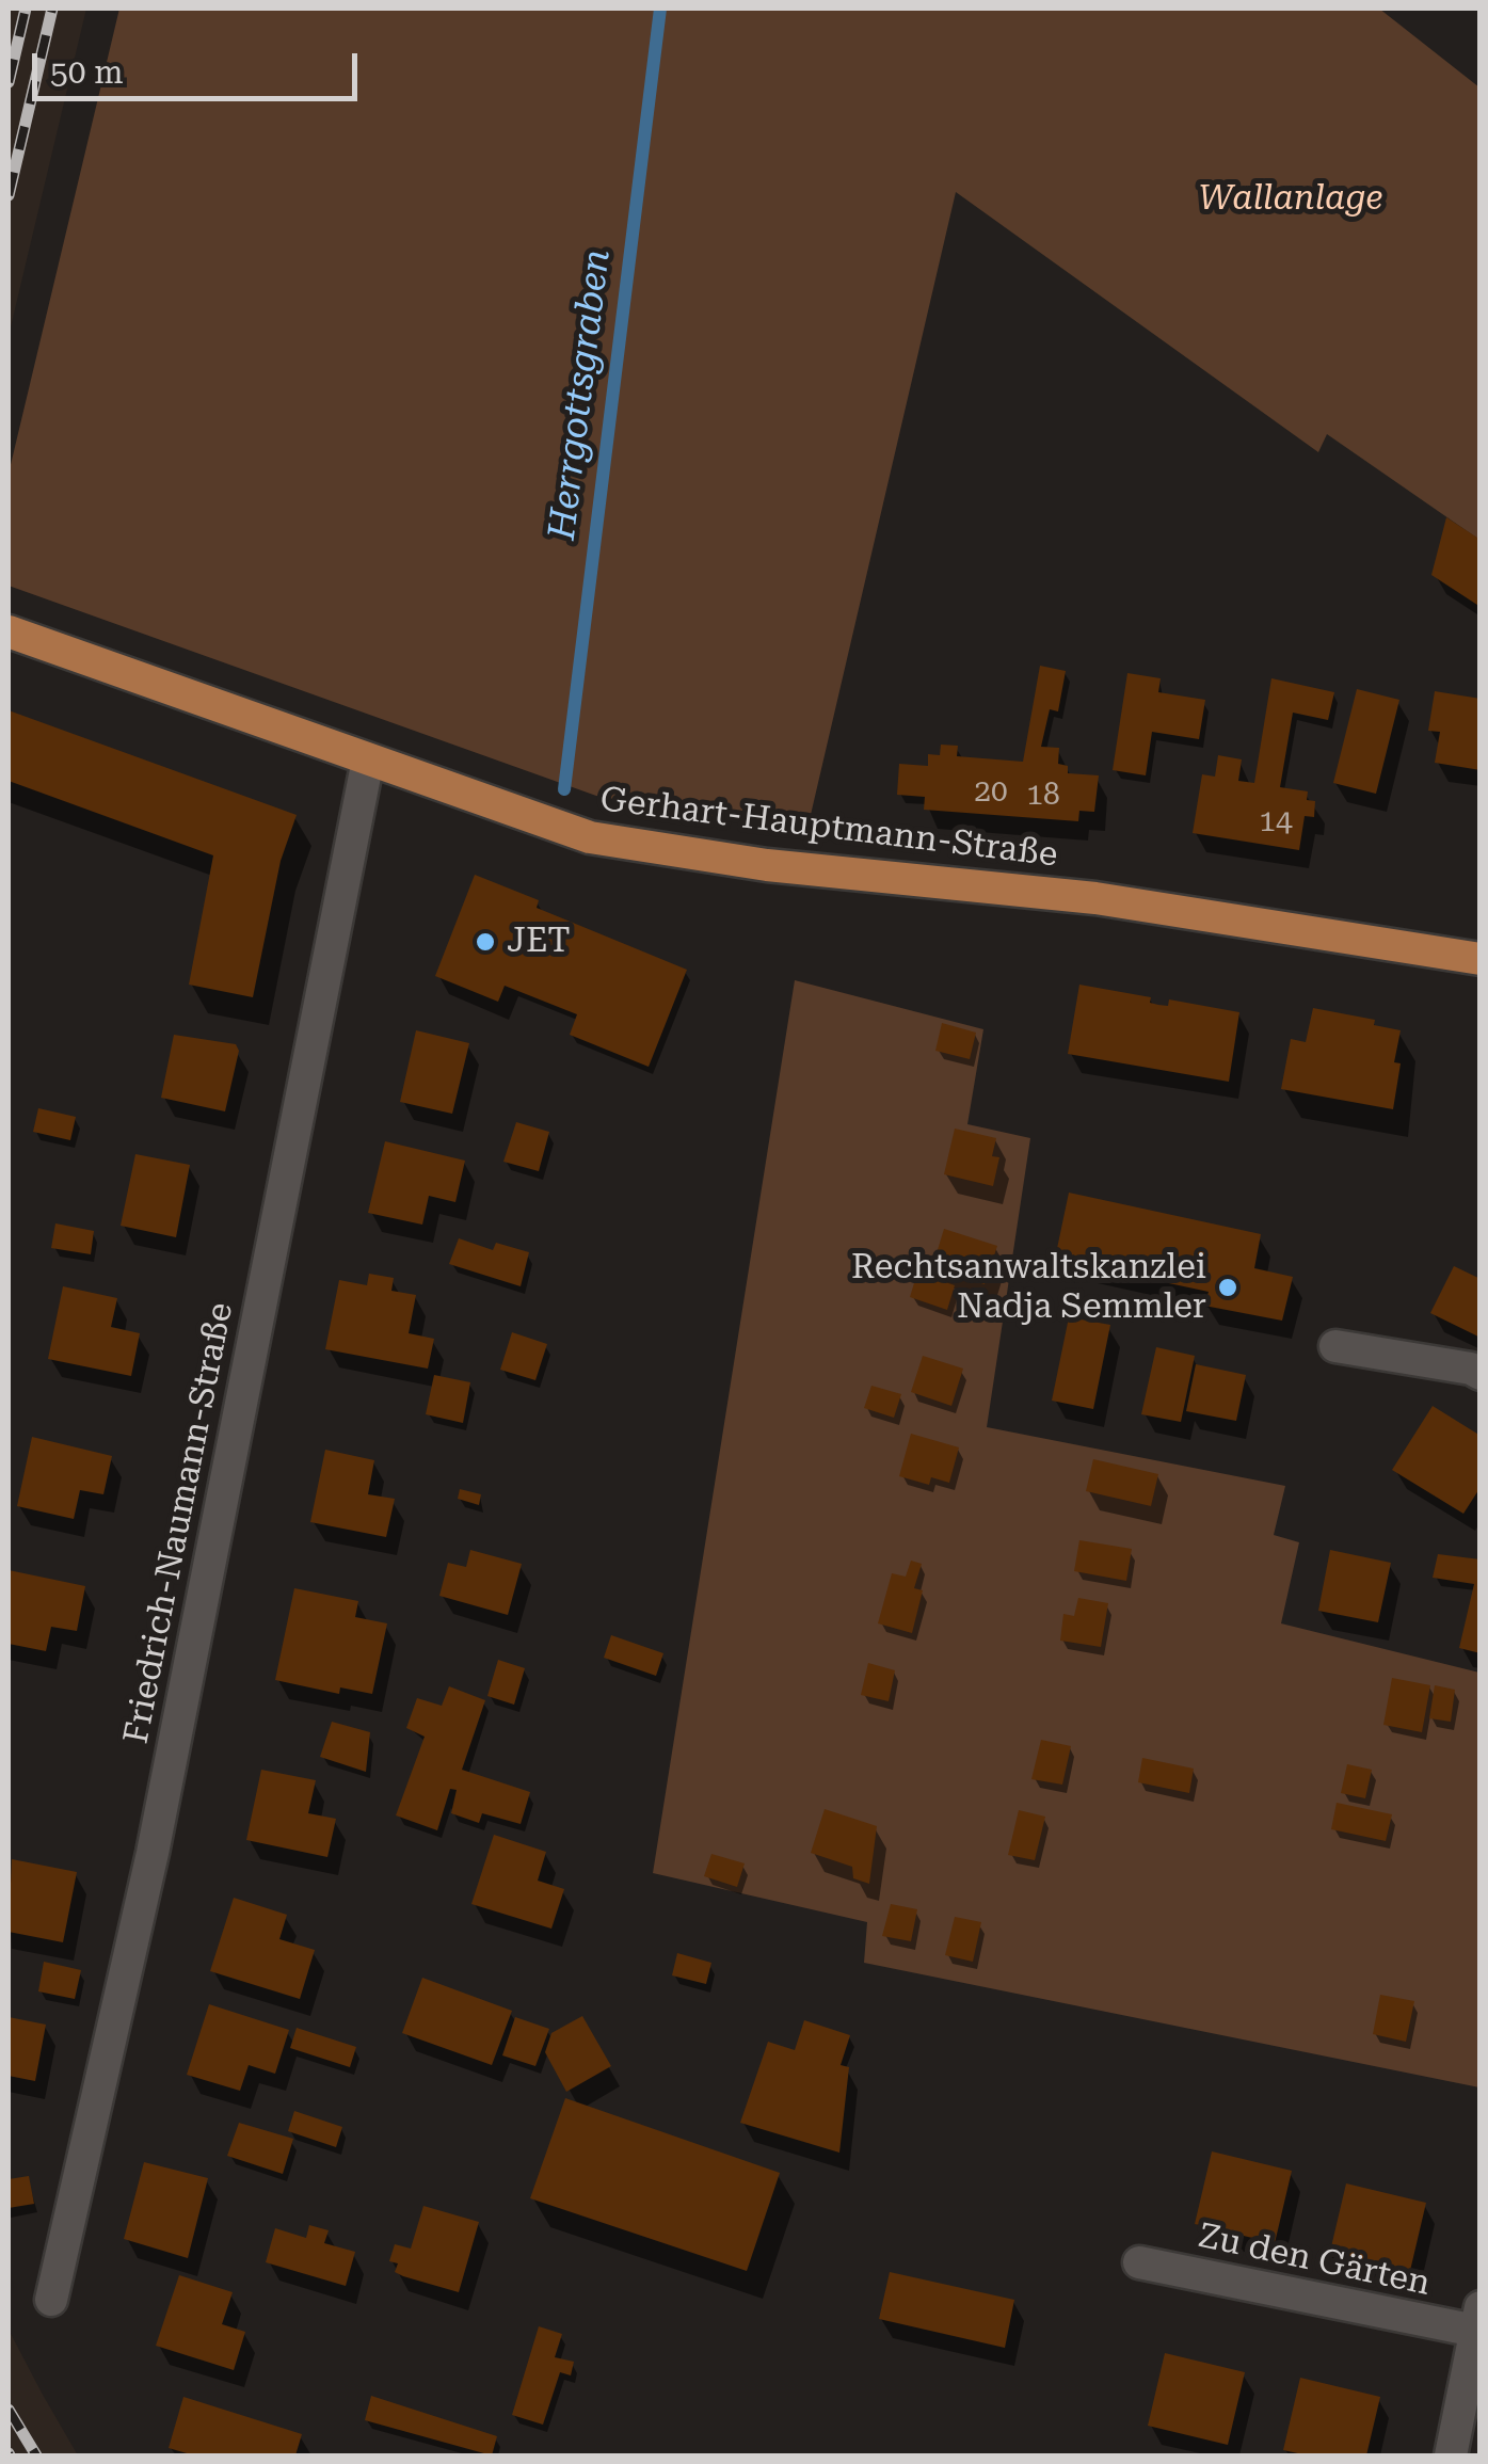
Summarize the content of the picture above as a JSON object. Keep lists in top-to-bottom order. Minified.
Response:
{"streets":{"main road":["Gerhart-Hauptmann-Straße"],"street":["Friedrich-Naumann-Straße","Zu den Gärten"]},"crossings":[["Gerhart-Hauptmann-Straße","Friedrich-Naumann-Straße"]],"water":["Herrgottsgraben"],"parks":["Wallanlage"],"places":["JET","Rechtsanwaltskanzlei Nadja Semmler"],"house_numbers":["20","18","14"],"scale_bar":"50 m"}
